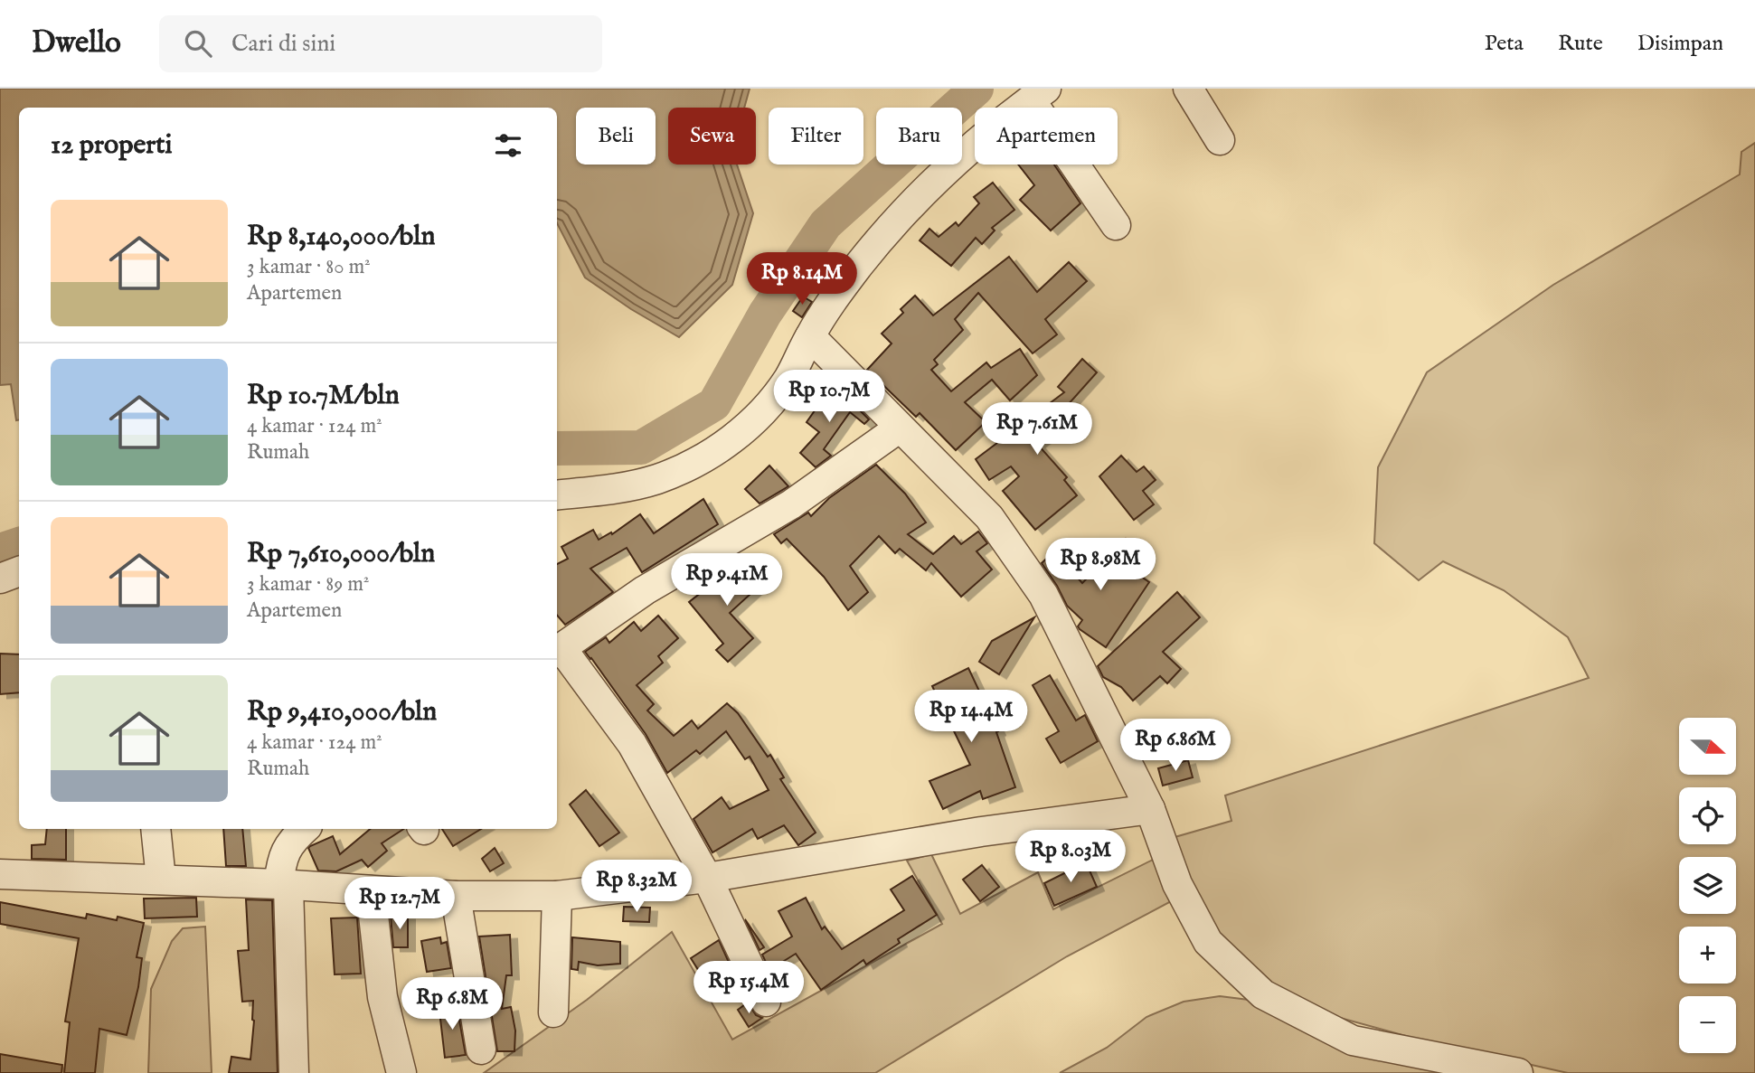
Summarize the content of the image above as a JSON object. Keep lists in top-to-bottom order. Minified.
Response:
{"north":"right","page":{"header":"Dwello","search":"Cari di sini","nav":["Peta","Rute","Disimpan"],"chip":["Beli","Sewa","Filter","Baru","Apartemen"],"heading":"12 properti","list":[{"name":"Rp 8,140,000/bln","note":"3 kamar · 80 m² · Apartemen"},{"name":"Rp 10.7M/bln","note":"4 kamar · 124 m² · Rumah"},{"name":"Rp 7,610,000/bln","note":"3 kamar · 89 m² · Apartemen"},{"name":"Rp 9,410,000/bln","note":"4 kamar · 124 m² · Rumah"}],"price":["Rp 8.14M","Rp 10.7M","Rp 7.61M","Rp 8.98M","Rp 9.41M","Rp 14.4M","Rp 6.86M","Rp 8.03M","Rp 8.32M","Rp 12.7M","Rp 15.4M","Rp 6.8M"],"map_buttons":["+","−"]}}
